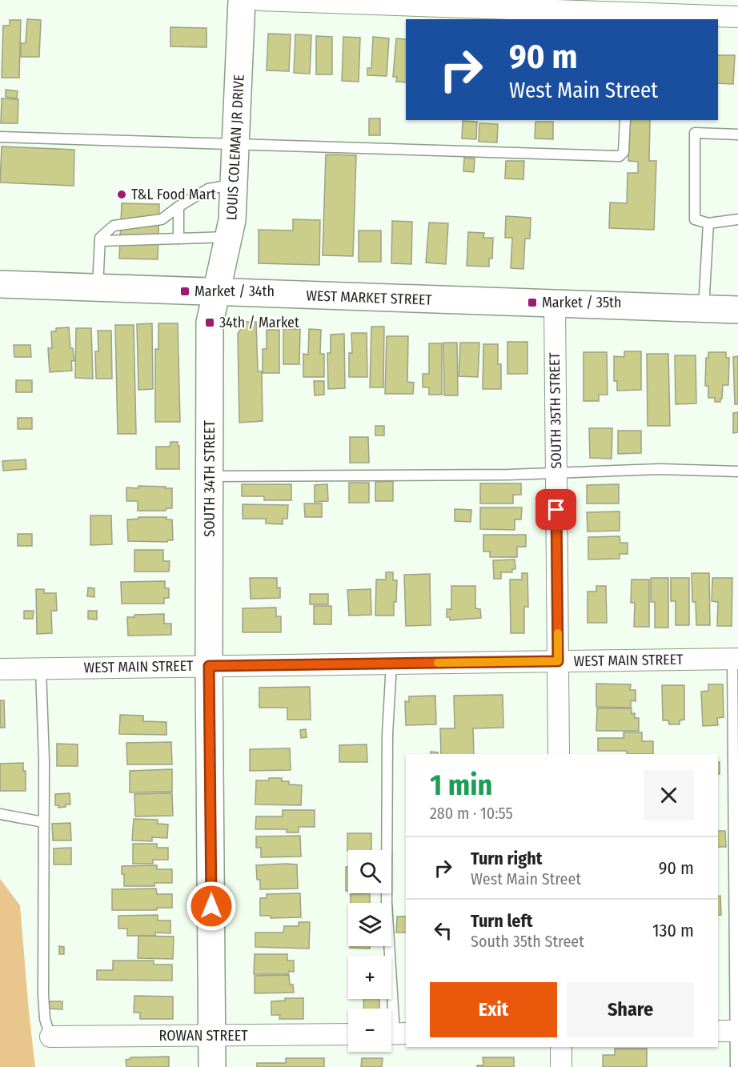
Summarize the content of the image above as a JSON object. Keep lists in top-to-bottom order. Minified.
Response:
{"streets":{"street":["LOUIS COLEMAN JR DRIVE","WEST MARKET STREET","SOUTH 35TH STREET","SOUTH 34TH STREET","WEST MAIN STREET","ROWAN STREET"]},"crossings":[["LOUIS COLEMAN JR DRIVE","WEST MARKET STREET"],["LOUIS COLEMAN JR DRIVE","SOUTH 34TH STREET"],["WEST MARKET STREET","SOUTH 35TH STREET"],["WEST MARKET STREET","SOUTH 34TH STREET"],["SOUTH 35TH STREET","WEST MAIN STREET"],["SOUTH 34TH STREET","WEST MAIN STREET"],["SOUTH 34TH STREET","ROWAN STREET"]],"places":{"other":["T&L Food Mart"],"transit":["Market / 34th","Market / 35th","34th / Market"]},"page":{"turn":["90 m","West Main Street"],"heading":["1 min","280 m · 10:55"],"list":[{"name":"Turn right","note":"West Main Street","value":"90 m"},{"name":"Turn left","note":"South 35th Street","value":"130 m"}],"map_buttons":["+","−"],"buttons":["Exit","Share"]}}
